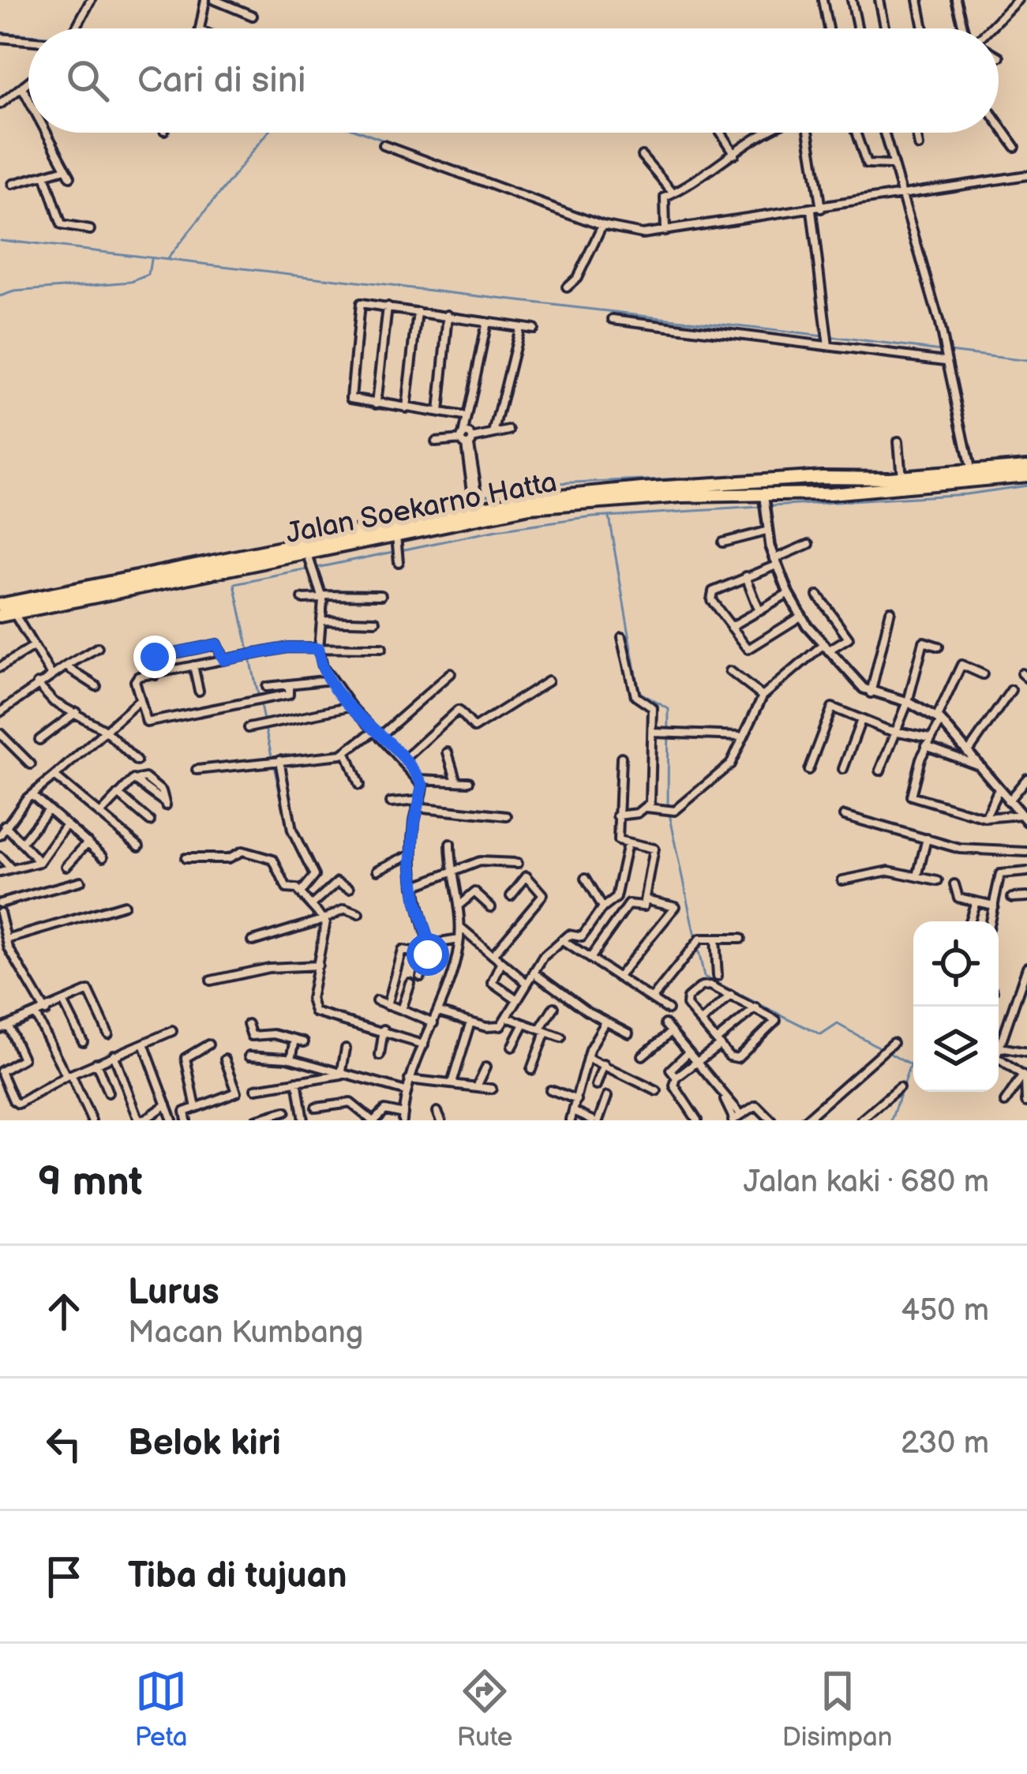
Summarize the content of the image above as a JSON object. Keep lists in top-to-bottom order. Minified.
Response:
{"streets":{"highway":["Jalan Soekarno Hatta"]},"page":{"search":"Cari di sini","heading":["9 mnt","Jalan kaki · 680 m"],"list":[["Lurus","Macan Kumbang","450 m"],["Belok kiri","230 m"],"Tiba di tujuan"],"nav":["Peta","Rute","Disimpan"]}}
